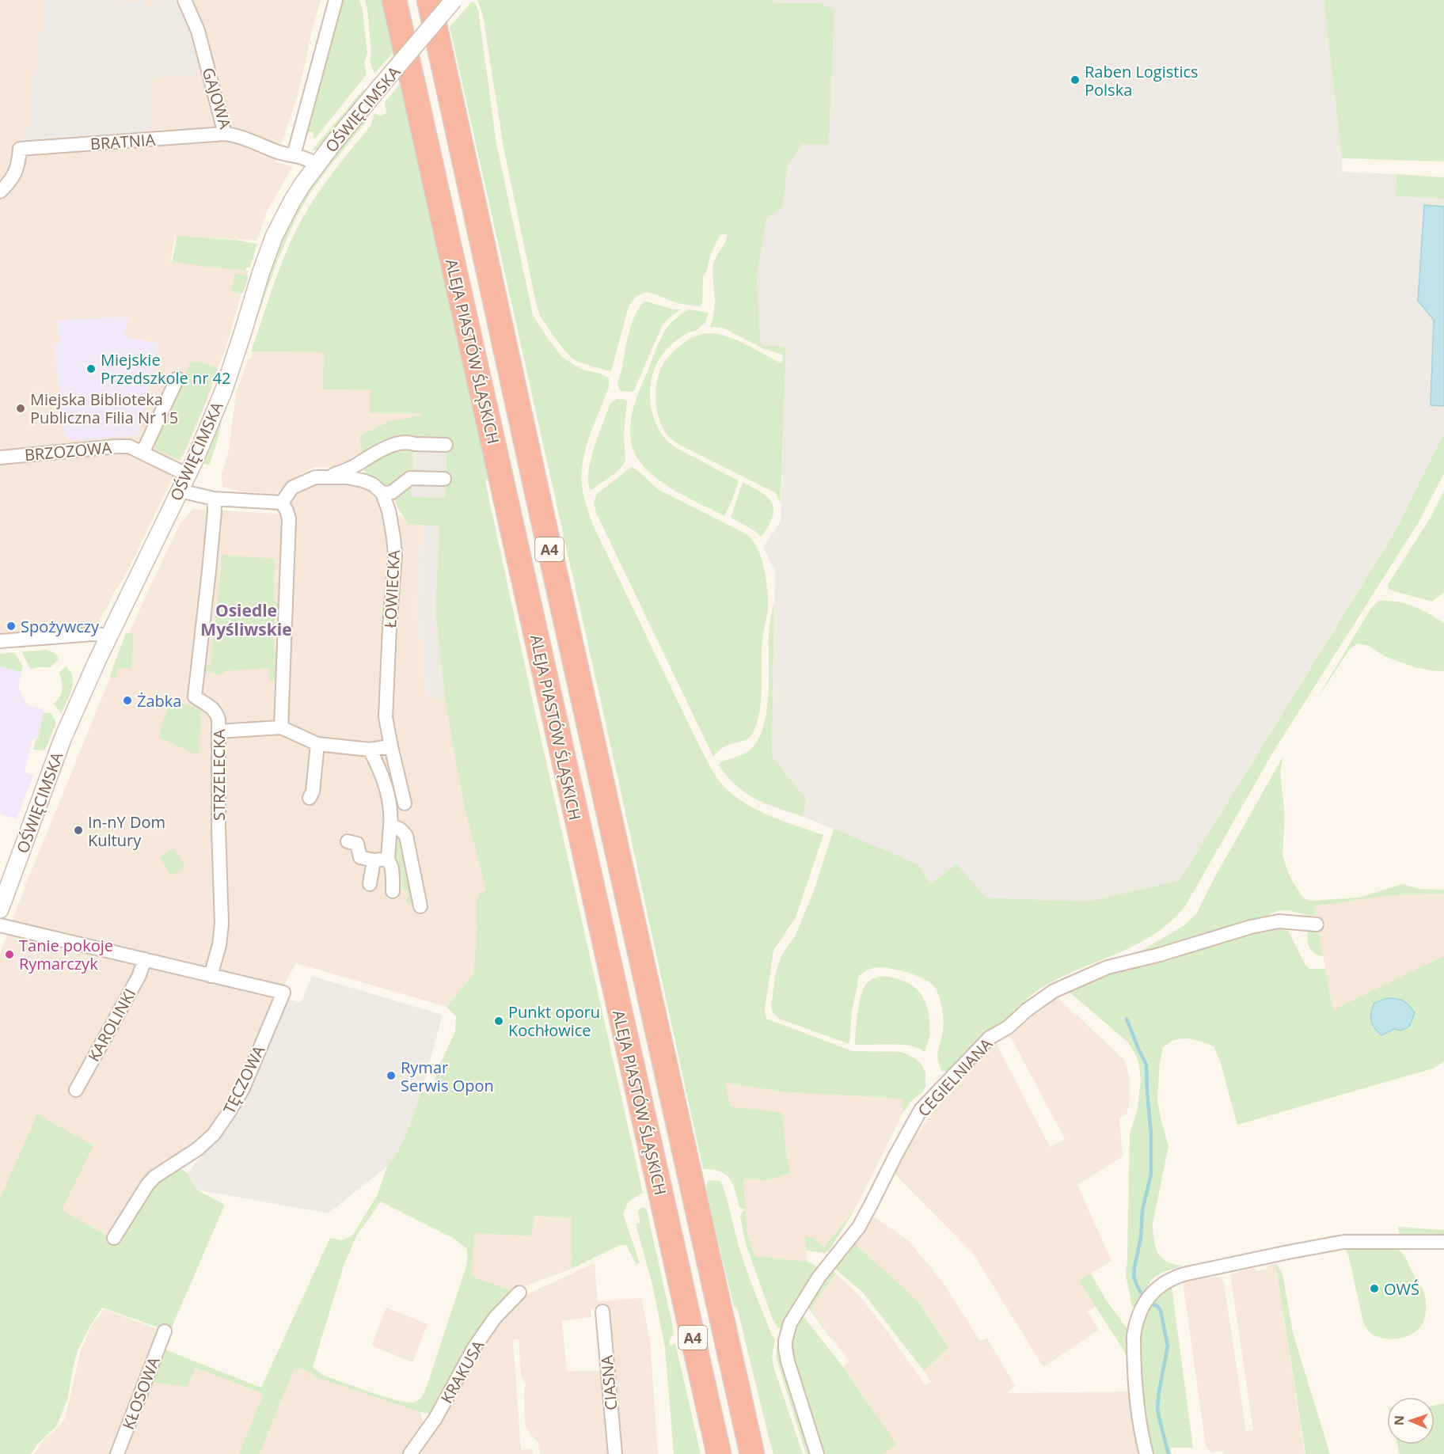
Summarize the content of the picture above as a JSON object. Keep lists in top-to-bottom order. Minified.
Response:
{"streets":{"highway":["ALEJA PIASTÓW ŚLĄSKICH","A4"],"street":["GAJOWA","OŚWIĘCIMSKA","BRATNIA","BRZOZOWA","ŁOWIECKA","STRZELECKA","KAROLINKI","CEGIELNIANA","TĘCZOWA","KRAKUSA","CIASNA","KŁOSOWA"]},"crossings":[["GAJOWA","OŚWIĘCIMSKA"],["GAJOWA","BRATNIA"],["OŚWIĘCIMSKA","BRZOZOWA"],["STRZELECKA","TĘCZOWA"]],"districts":["Osiedle Myśliwskie"],"places":["Raben Logistics Polska","Miejskie Przedszkole nr 42","Miejska Biblioteka Publiczna Filia Nr 15","Spożywczy","Żabka","In-nY Dom Kultury","Tanie pokoje Rymarczyk","Punkt oporu Kochłowice","Rymar Serwis Opon","OWŚ"],"north":"left"}
